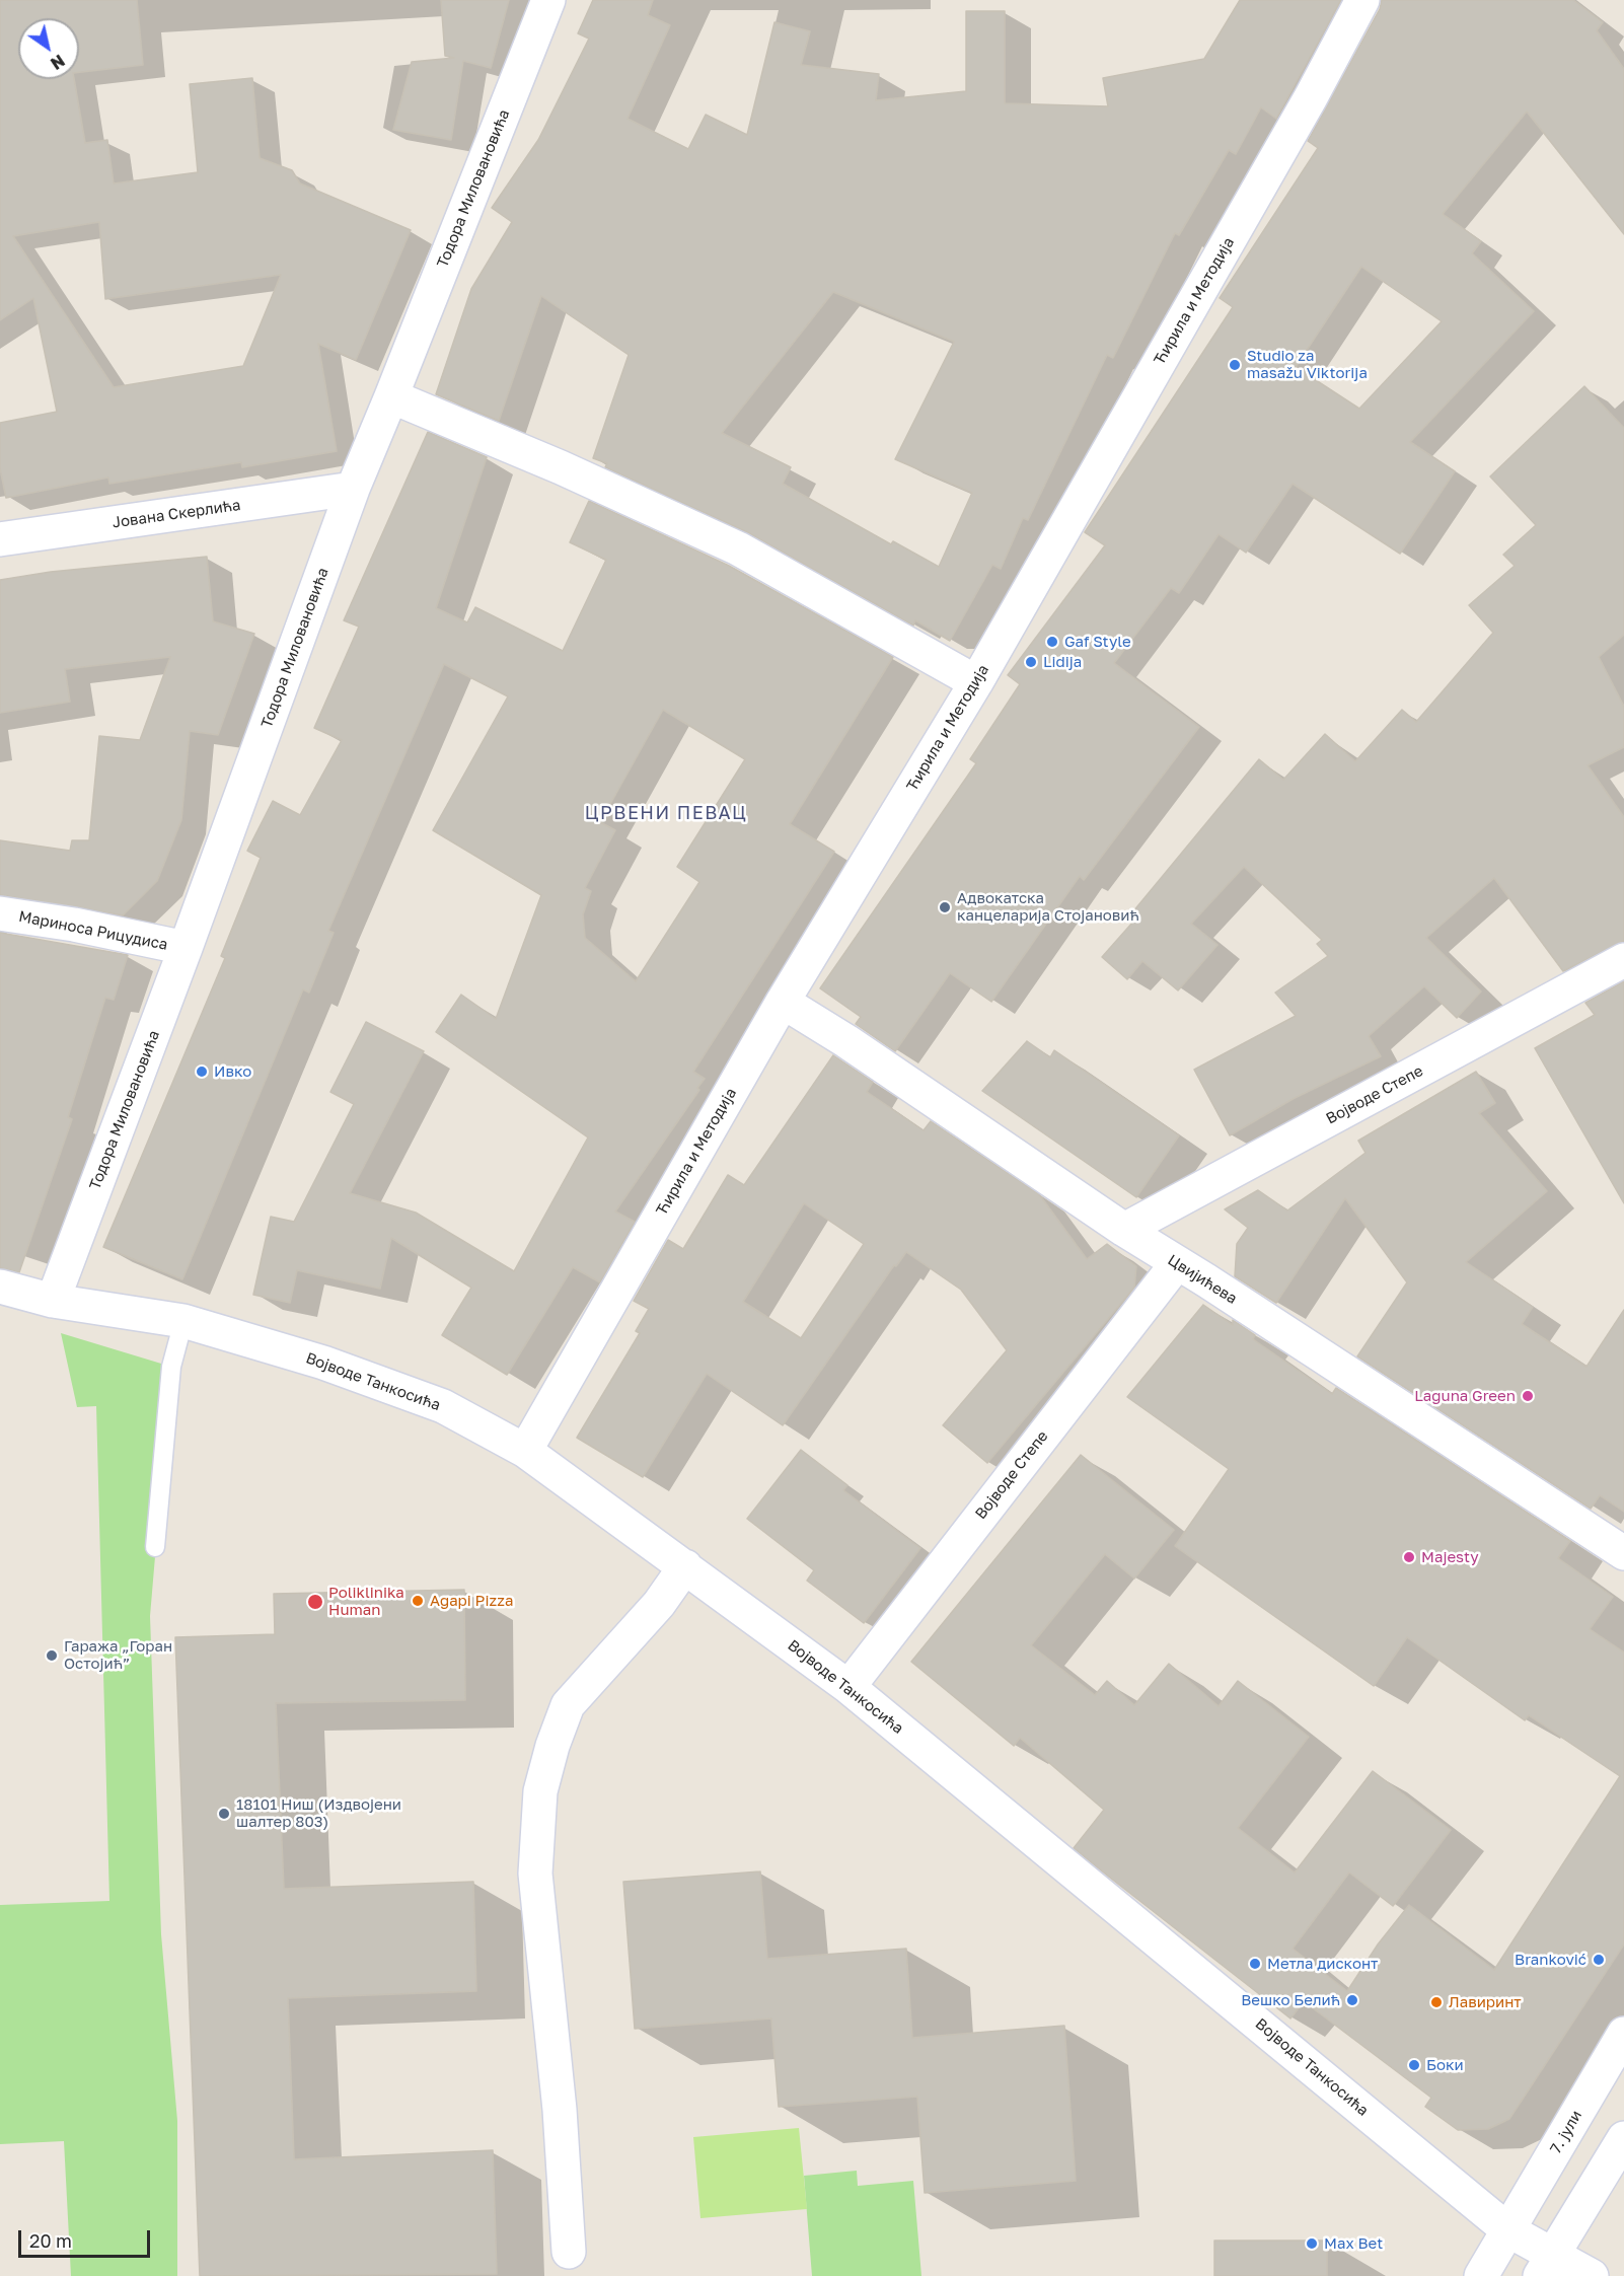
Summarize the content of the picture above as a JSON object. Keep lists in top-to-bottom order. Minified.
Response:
{"streets":{"street":["Тодора Миловановића","Ћирила и Методија","Јована Скерлића","Мариноса Рицудиса","Војводе Степе","Цвијићева","Војводе Танкосића","7. јули"]},"crossings":[["Тодора Миловановића","Јована Скерлића"],["Тодора Миловановића","Мариноса Рицудиса"],["Тодора Миловановића","Војводе Танкосића"],["Ћирила и Методија","Цвијићева"],["Ћирила и Методија","Војводе Танкосића"],["Војводе Степе","Цвијићева"],["Војводе Степе","Војводе Танкосића"],["Војводе Танкосића","7. јули"]],"districts":["ЦРВЕНИ ПЕВАЦ"],"places":["Studio za masažu Viktorija","Gaf Style","Lidija","Адвокатска канцеларија Стојановић","Ивко","Laguna Green","Majesty","Agapi Pizza","Poliklinika Human","Гаража „Горан Остојић”","18101 Ниш (Издвојени шалтер 803)","Branković","Метла дисконт","Вешко Белић","Лавиринт","Боки","Max Bet"],"scale_bar":"20 m","north":"bottom right"}
